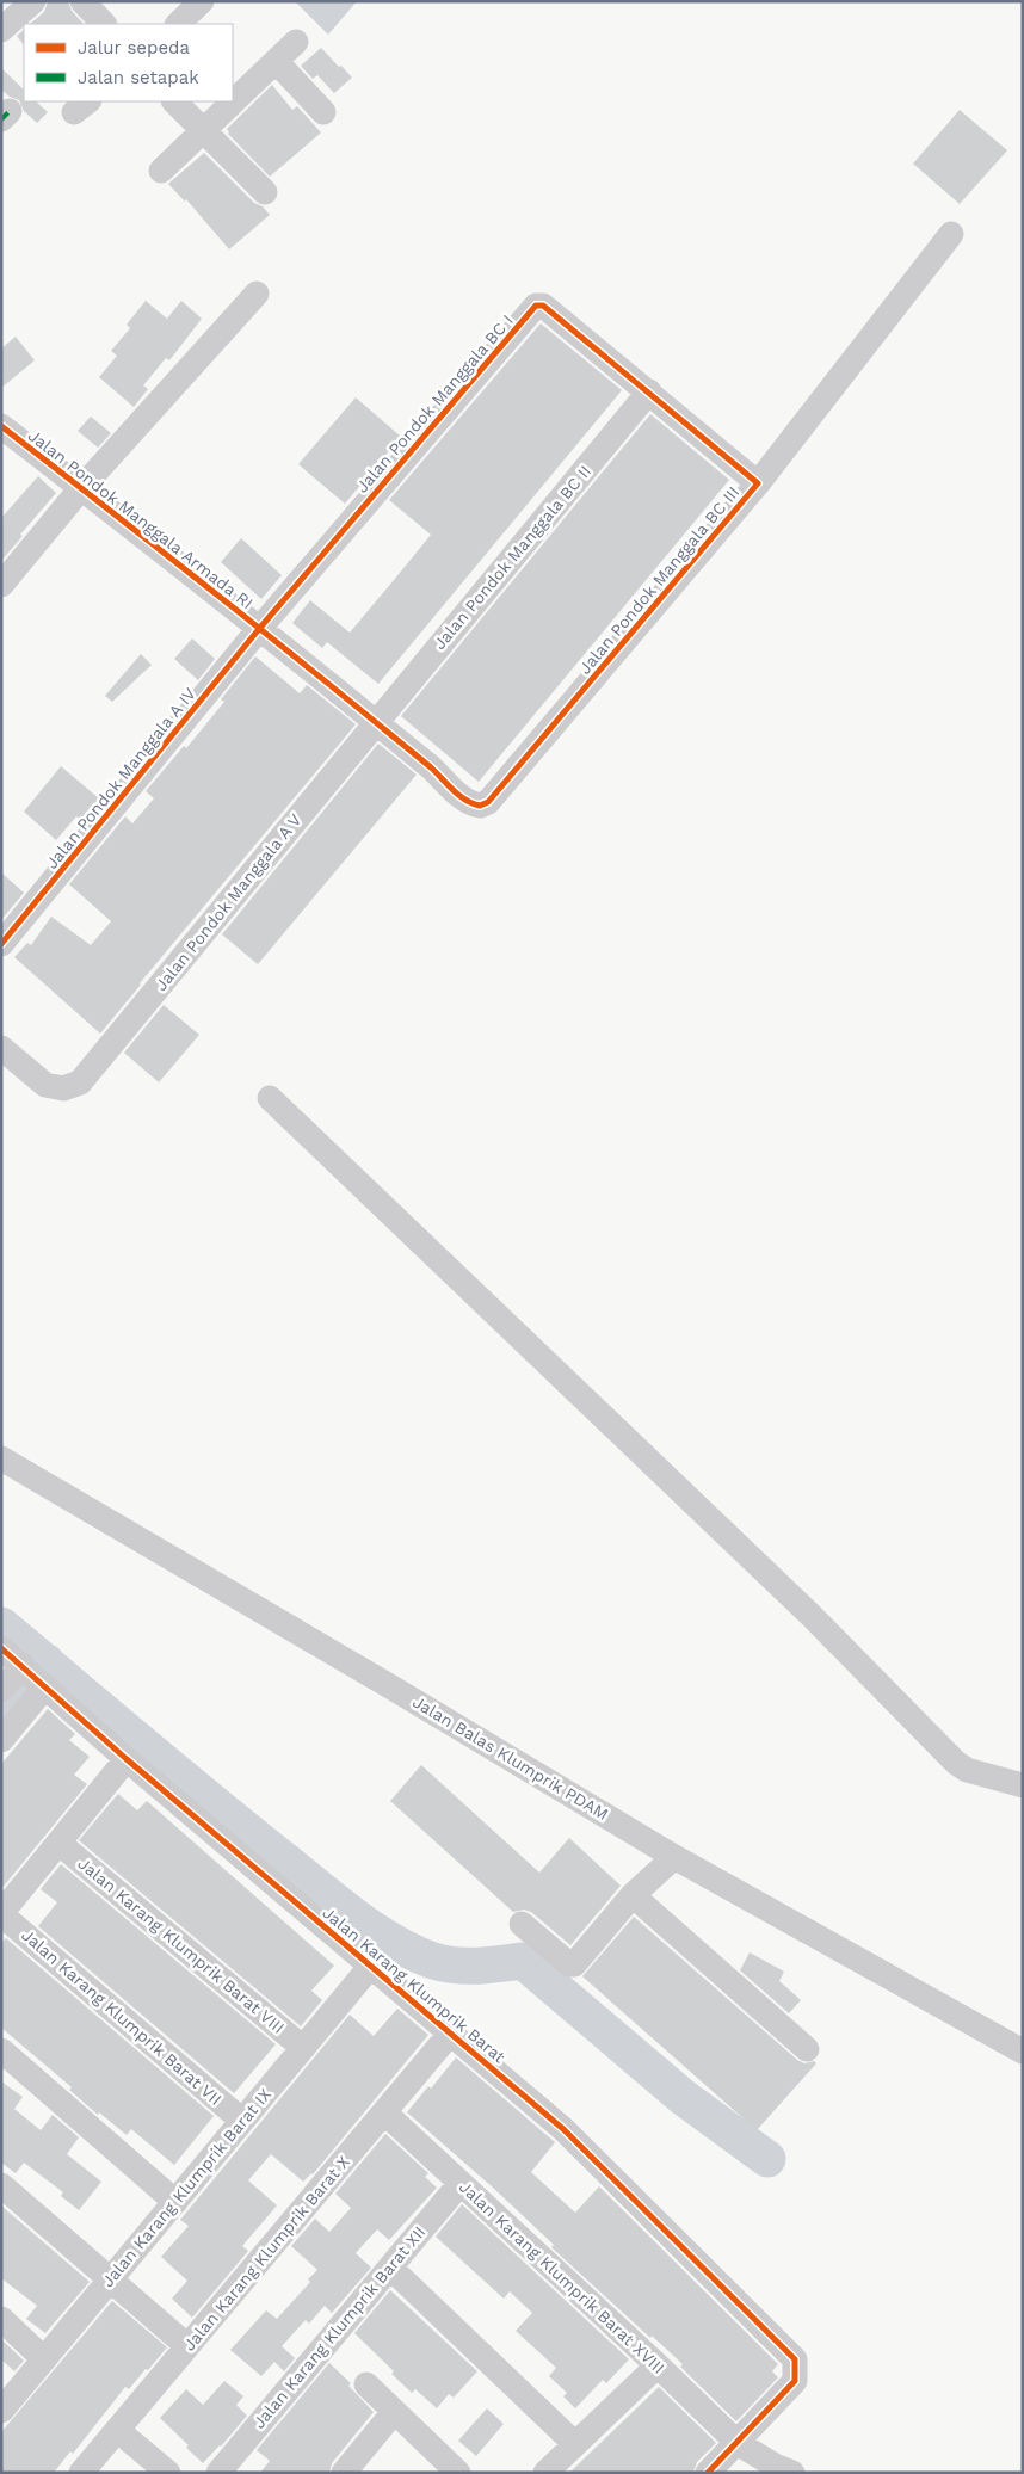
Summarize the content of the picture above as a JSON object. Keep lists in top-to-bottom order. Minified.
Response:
{"streets":{"street":["Jalan Pondok Manggala BC I","Jalan Pondok Manggala Armada RI","Jalan Pondok Manggala BC II","Jalan Pondok Manggala BC III","Jalan Pondok Manggala A IV","Jalan Pondok Manggala A V","Jalan Balas Klumprik PDAM","Jalan Karang Klumprik Barat VIII","Jalan Karang Klumprik Barat","Jalan Karang Klumprik Barat VII","Jalan Karang Klumprik Barat IX","Jalan Karang Klumprik Barat X","Jalan Karang Klumprik Barat XVIII","Jalan Karang Klumprik Barat XII"]},"crossings":[["Jalan Pondok Manggala BC I","Jalan Pondok Manggala Armada RI"],["Jalan Pondok Manggala BC I","Jalan Pondok Manggala BC II"],["Jalan Pondok Manggala BC I","Jalan Pondok Manggala BC III"],["Jalan Pondok Manggala BC I","Jalan Pondok Manggala A IV"],["Jalan Pondok Manggala Armada RI","Jalan Pondok Manggala BC II"],["Jalan Pondok Manggala Armada RI","Jalan Pondok Manggala BC III"],["Jalan Pondok Manggala Armada RI","Jalan Pondok Manggala A IV"],["Jalan Pondok Manggala Armada RI","Jalan Pondok Manggala A V"],["Jalan Pondok Manggala BC II","Jalan Pondok Manggala BC III"],["Jalan Pondok Manggala BC II","Jalan Pondok Manggala A V"],["Jalan Karang Klumprik Barat VIII","Jalan Karang Klumprik Barat IX"],["Jalan Karang Klumprik Barat","Jalan Karang Klumprik Barat IX"],["Jalan Karang Klumprik Barat","Jalan Karang Klumprik Barat X"],["Jalan Karang Klumprik Barat","Jalan Karang Klumprik Barat XVIII"],["Jalan Karang Klumprik Barat VII","Jalan Karang Klumprik Barat IX"],["Jalan Karang Klumprik Barat X","Jalan Karang Klumprik Barat XVIII"],["Jalan Karang Klumprik Barat XVIII","Jalan Karang Klumprik Barat XII"]],"legend":["Jalur sepeda","Jalan setapak"]}
